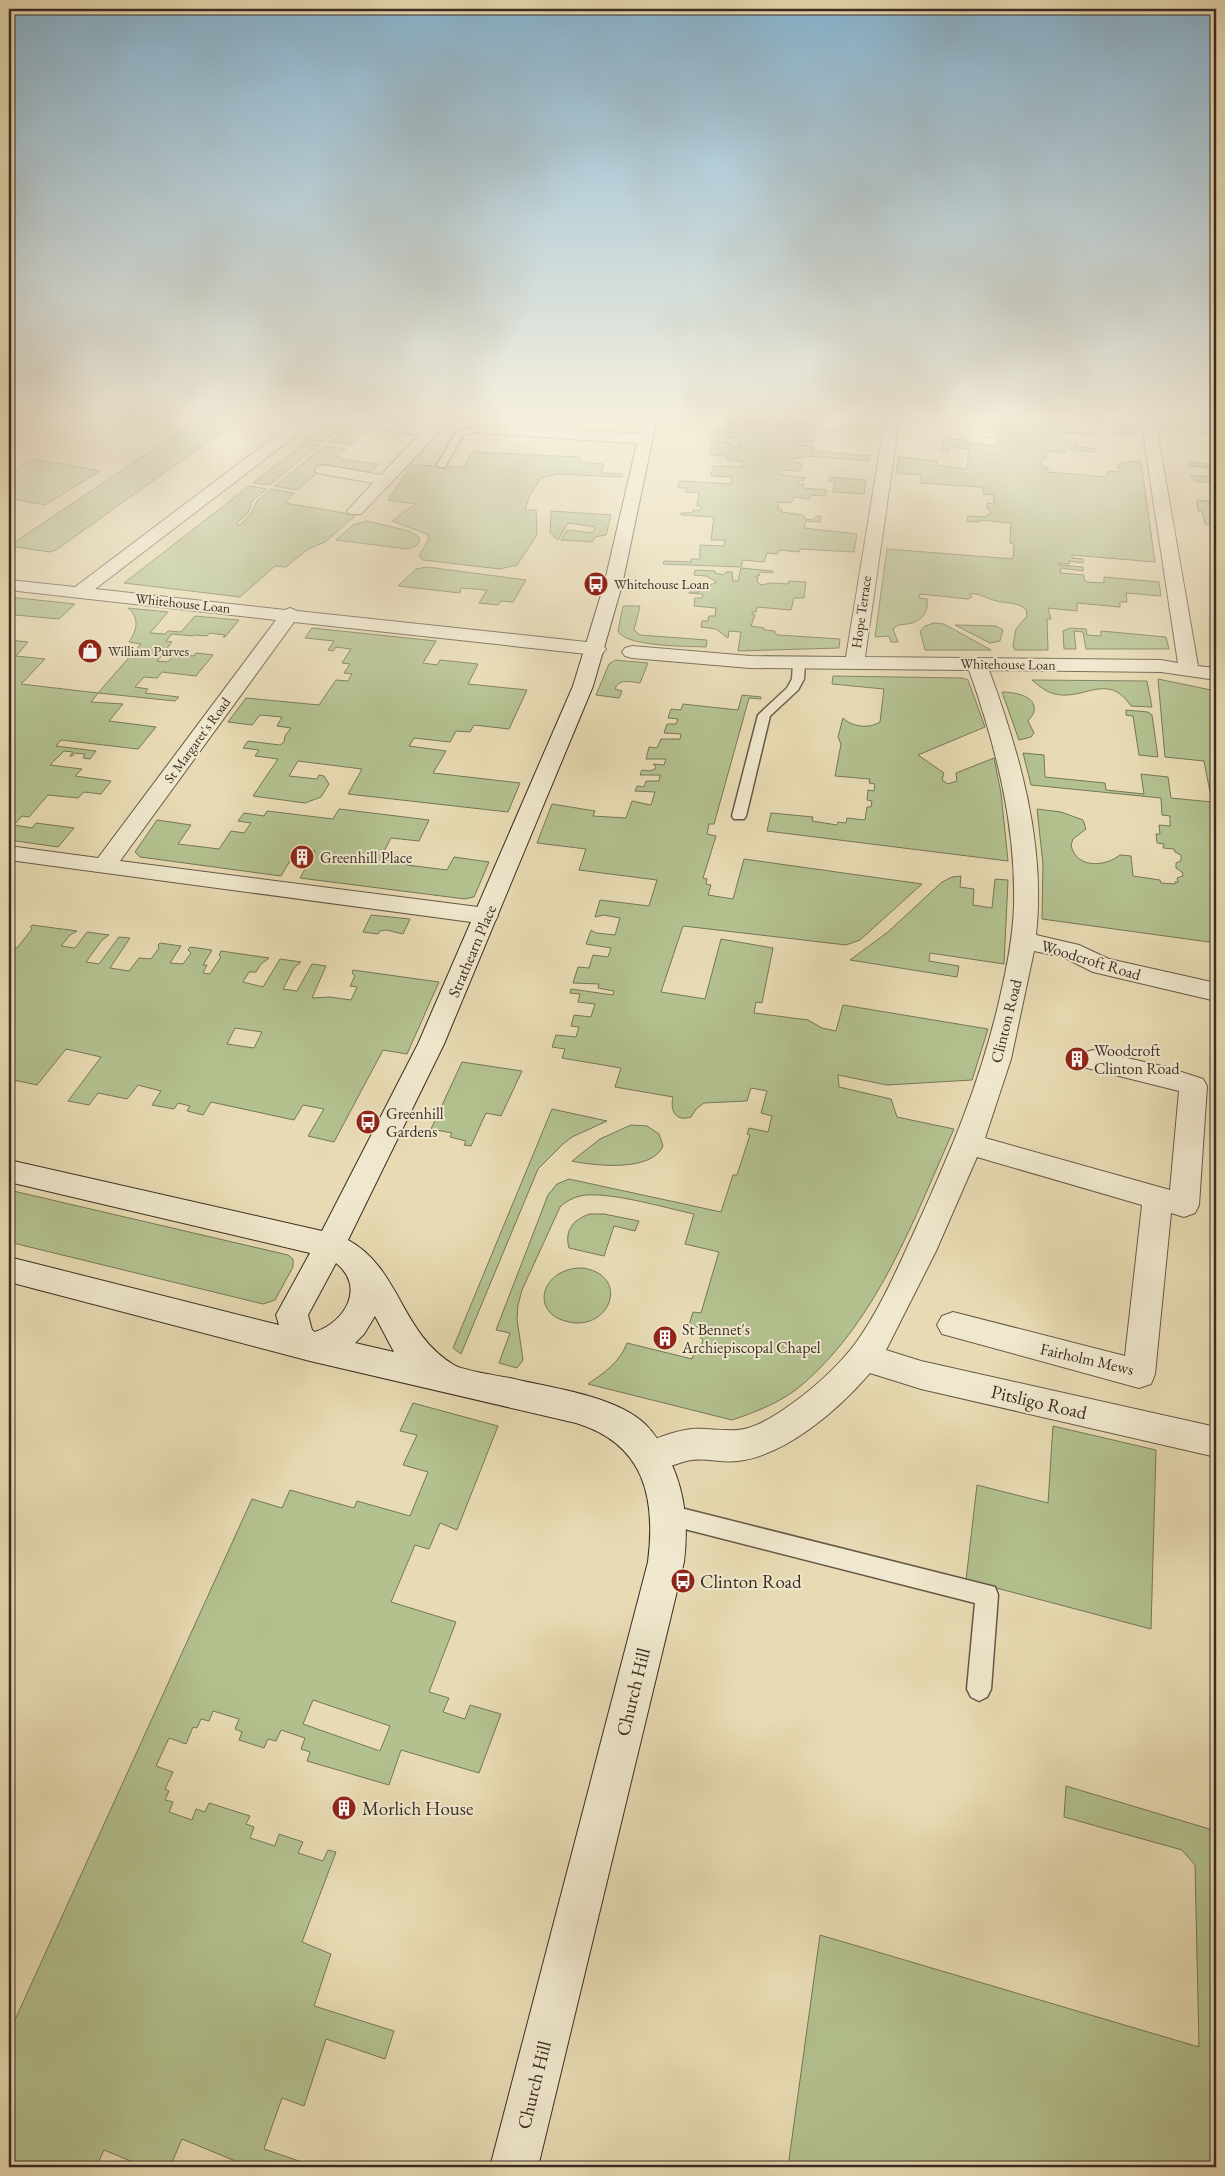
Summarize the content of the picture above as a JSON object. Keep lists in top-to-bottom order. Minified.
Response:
{"streets":{"street":["Whitehouse Loan","Hope Terrace","St Margaret's Road","Strathearn Place","Woodcroft Road","Clinton Road","Fairholm Mews","Pitsligo Road","Church Hill"]},"crossings":[["Whitehouse Loan","Hope Terrace"],["Whitehouse Loan","St Margaret's Road"],["Whitehouse Loan","Strathearn Place"],["Whitehouse Loan","Clinton Road"],["Woodcroft Road","Clinton Road"],["Clinton Road","Pitsligo Road"]],"places":{"bus stop":["Whitehouse Loan","Greenhill Gardens","Clinton Road"],"shop":["William Purves"],"building":["Greenhill Place","Woodcroft Clinton Road","St Bennet's Archiepiscopal Chapel","Morlich House"]}}
